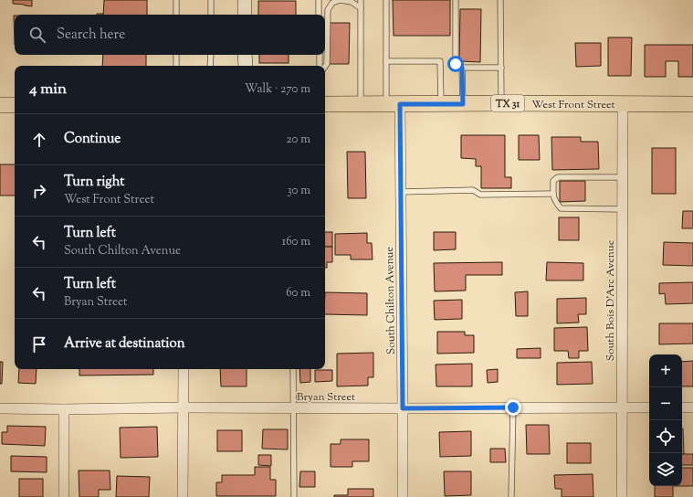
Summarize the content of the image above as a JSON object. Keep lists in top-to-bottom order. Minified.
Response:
{"streets":{"main road":["TX 31","West Front Street"],"street":["South Chilton Avenue","South Bois D'Arc Avenue","Bryan Street"]},"crossings":[["West Front Street","South Chilton Avenue"],["West Front Street","South Bois D'Arc Avenue"],["South Chilton Avenue","Bryan Street"],["South Bois D'Arc Avenue","Bryan Street"]],"page":{"search":"Search here","heading":["4 min","Walk · 270 m"],"list":[["Continue","20 m"],["Turn right","West Front Street","30 m"],["Turn left","South Chilton Avenue","160 m"],["Turn left","Bryan Street","60 m"],"Arrive at destination"],"map_buttons":["+","−"]}}
